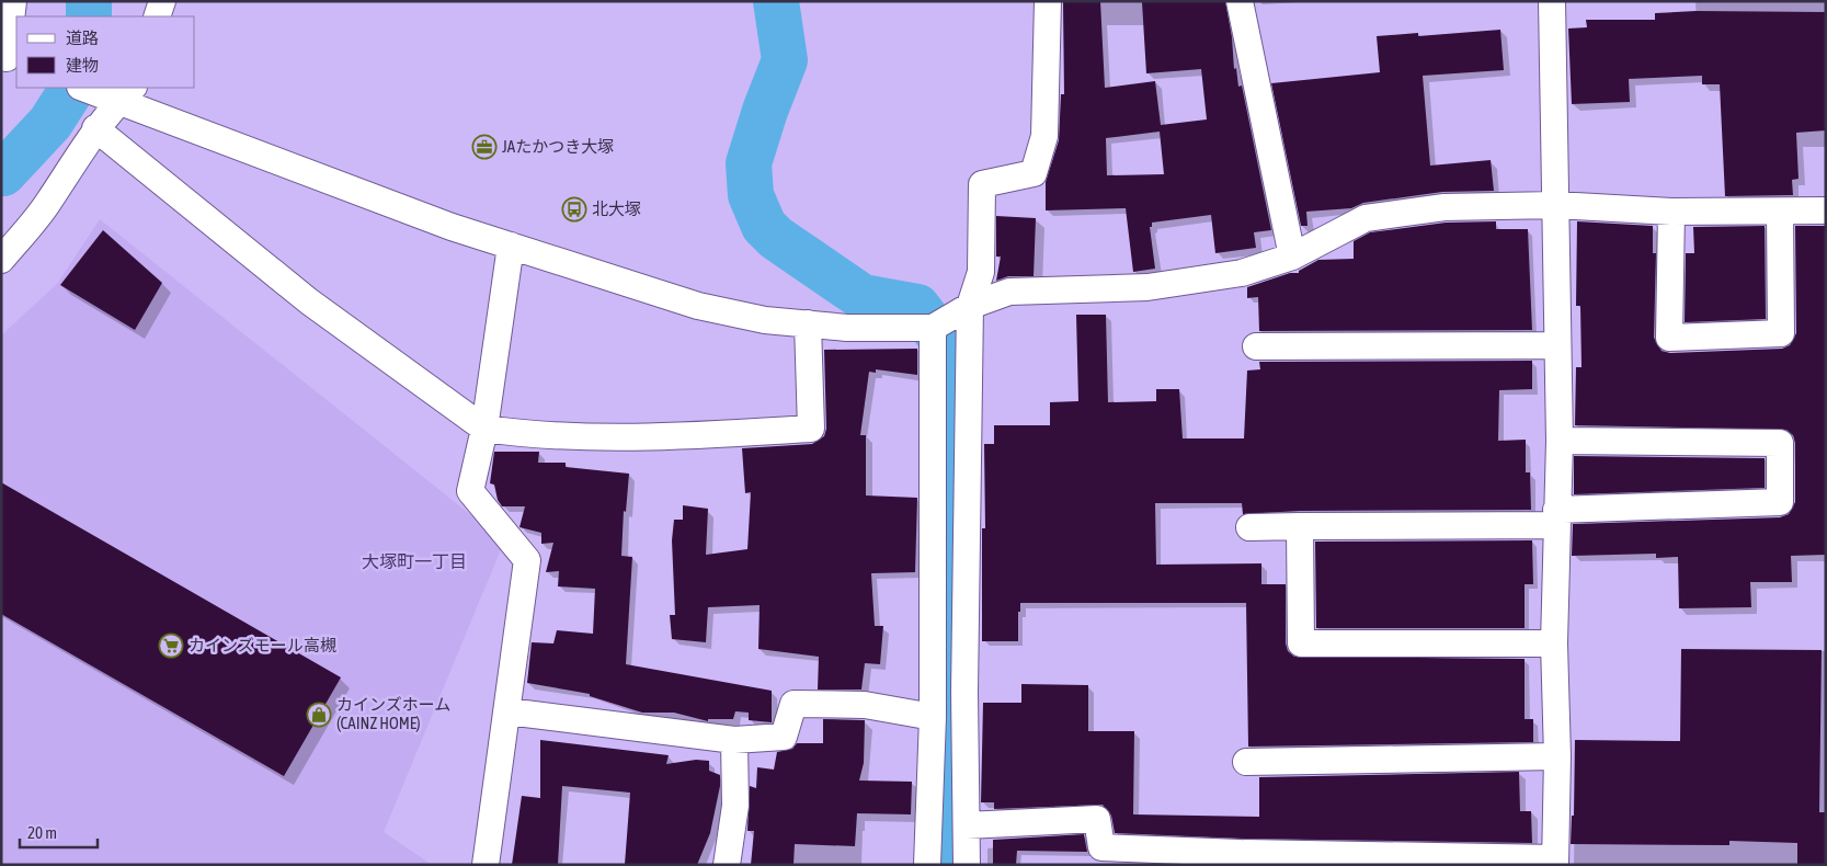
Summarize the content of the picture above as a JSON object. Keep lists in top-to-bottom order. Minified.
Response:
{"districts":["大塚町一丁目"],"places":{"office":["JAたかつき大塚"],"bus stop":["北大塚"],"supermarket":["カインズモール高槻"],"shop":["カインズホーム (CAINZ HOME)"]},"legend":["道路","建物"],"scale_bar":"20 m"}
